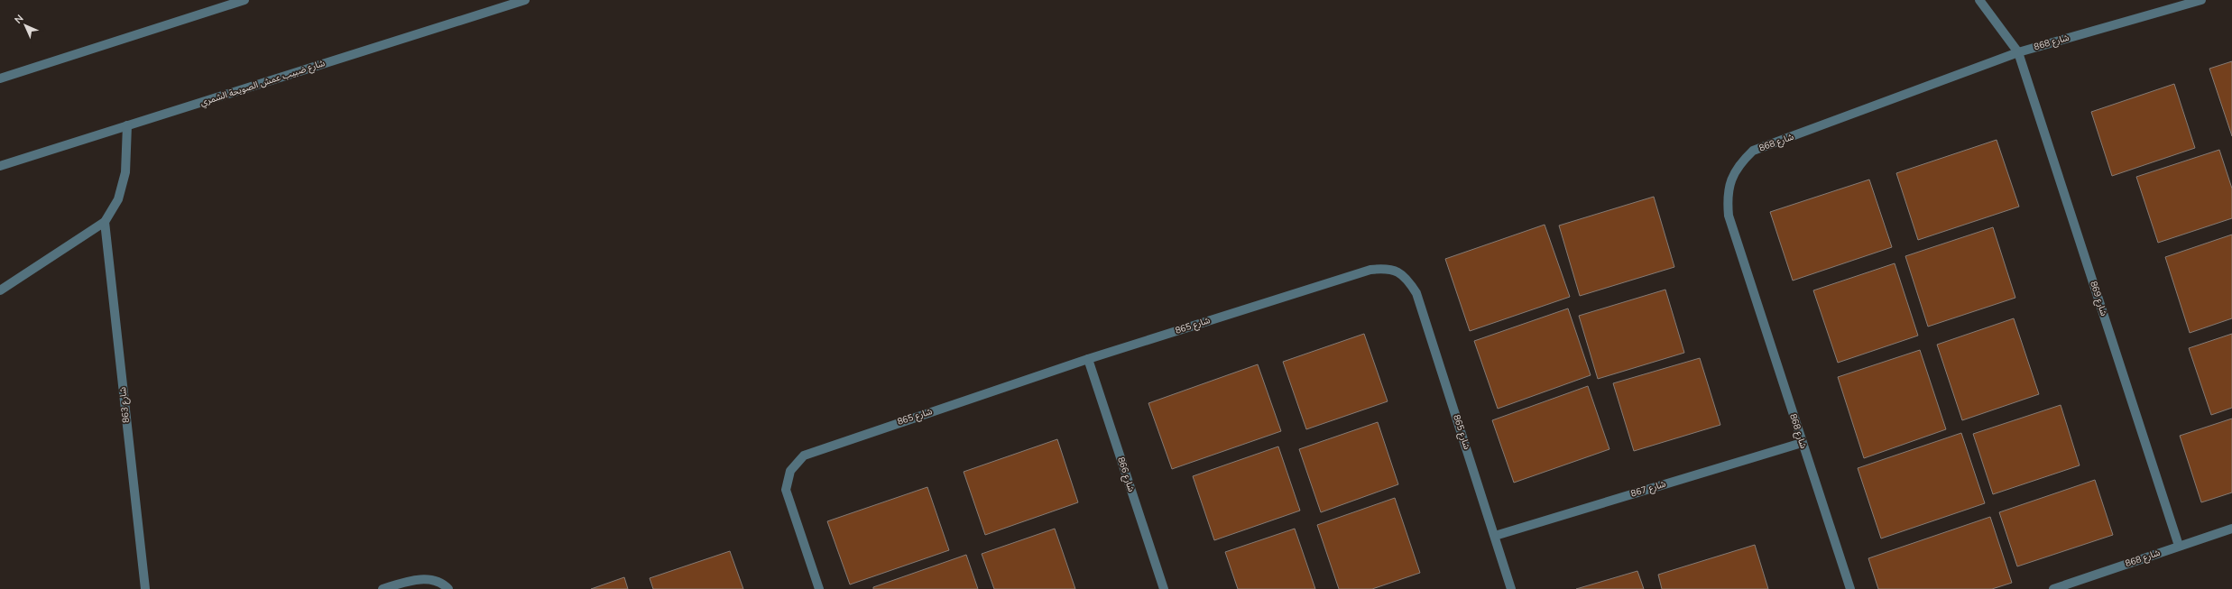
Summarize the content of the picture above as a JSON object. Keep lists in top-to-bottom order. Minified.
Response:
{"streets":{"street":["شارع 868","شارع ضبيب عمش الصويحة الشمري","شارع 869","شارع 865","شارع 863","شارع 866","شارع 867"]},"crossings":[["شارع 868","شارع 869"],["شارع 868","شارع 867"],["شارع 865","شارع 866"],["شارع 865","شارع 867"]],"north":"top left"}
